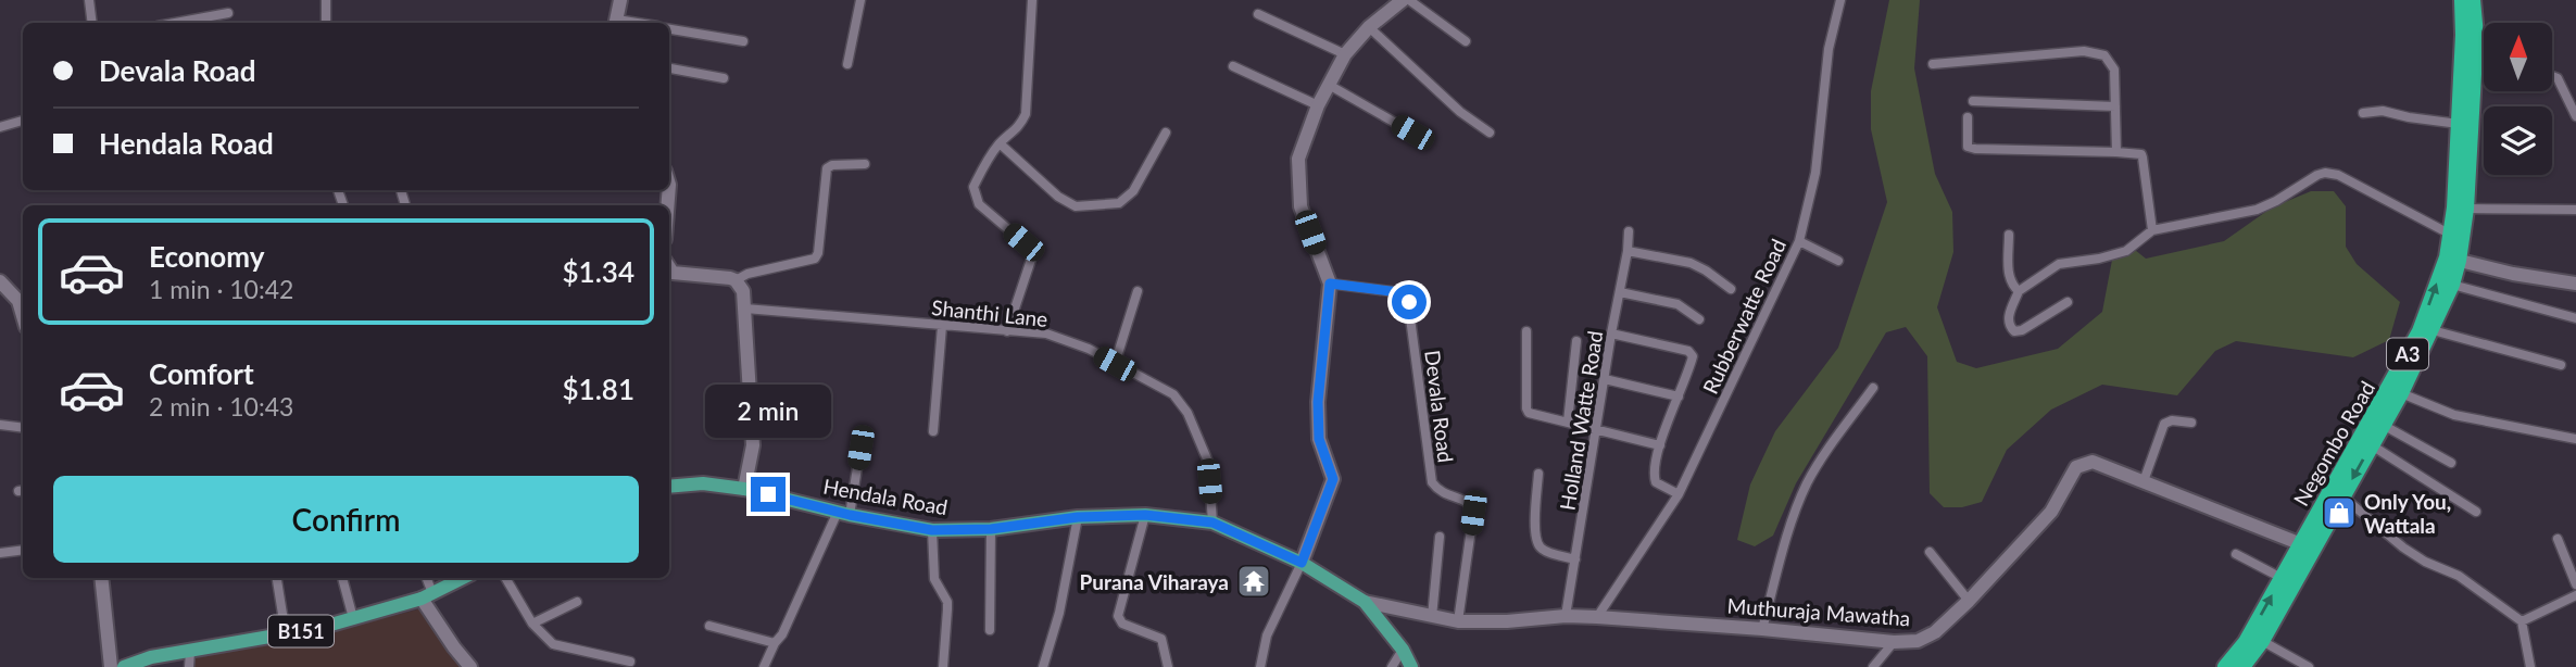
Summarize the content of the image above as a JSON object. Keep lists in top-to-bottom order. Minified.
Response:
{"streets":{"highway":["A3","Negombo Road"],"main road":["Hendala Road","B151"],"street":["Shanthi Lane","Rubberwatte Road","Devala Road","Holland Watte Road","Muthuraja Mawatha"]},"crossings":[["Shanthi Lane","Hendala Road"],["Rubberwatte Road","Muthuraja Mawatha"],["Devala Road","Muthuraja Mawatha"],["Holland Watte Road","Muthuraja Mawatha"],["Negombo Road","Muthuraja Mawatha"],["Hendala Road","Muthuraja Mawatha"]],"places":{"shop":["Only You, Wattala"],"temple":["Purana Viharaya"]},"north":"top","page":{"banner":["Devala Road","Hendala Road"],"list":[{"name":"Economy","note":"1 min · 10:42","value":"$1.34"},{"name":"Comfort","note":"2 min · 10:43","value":"$1.81"}],"bubble":"2 min","buttons":"Confirm"}}
